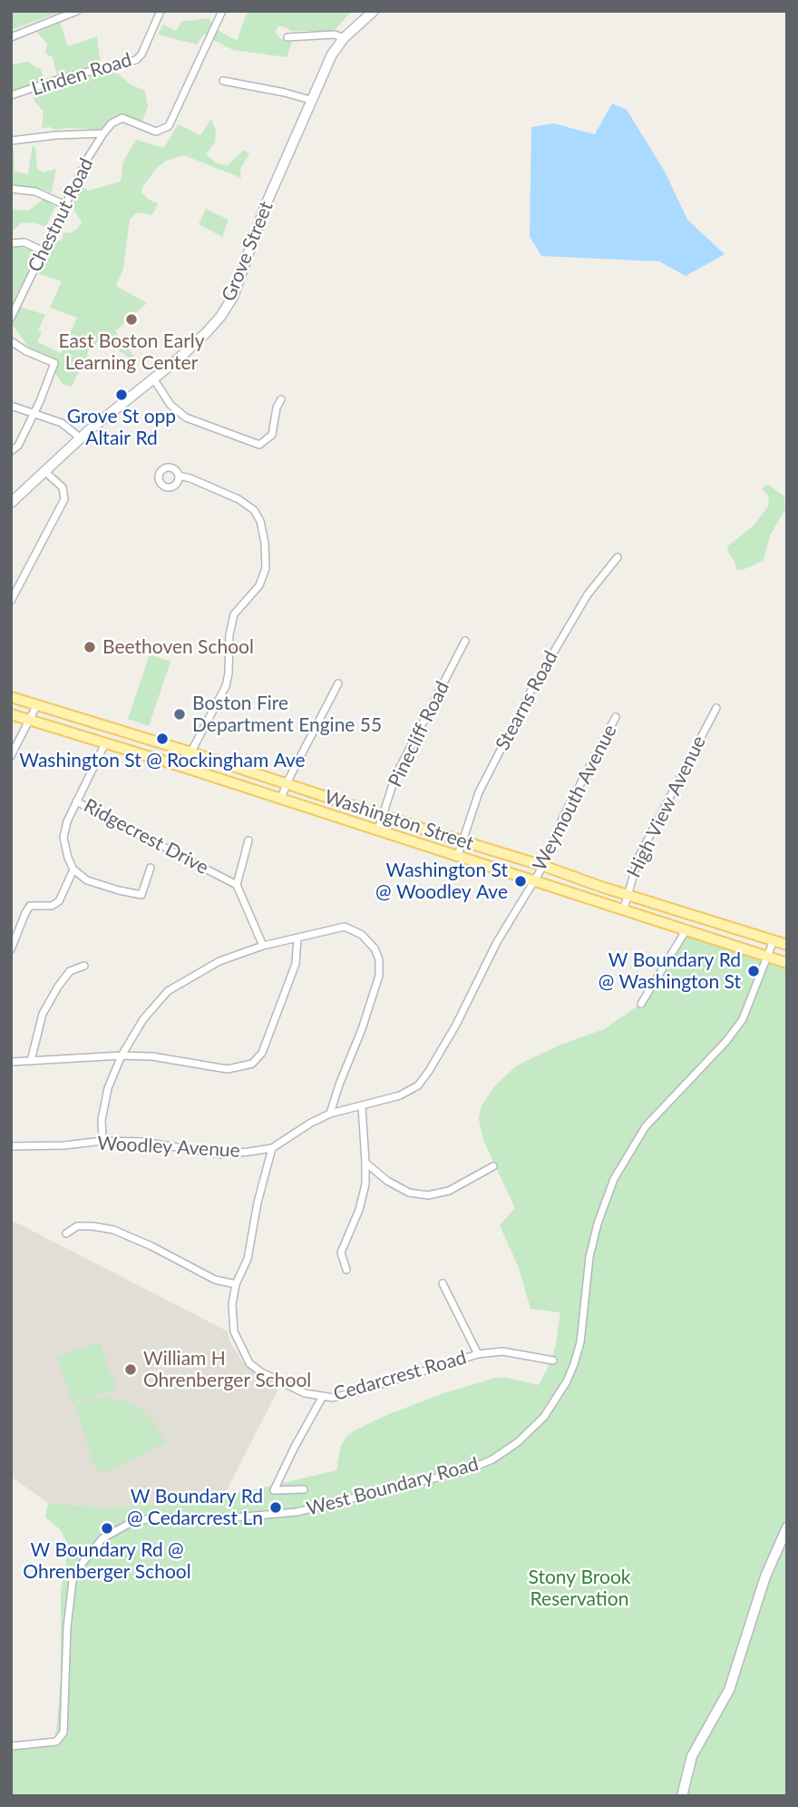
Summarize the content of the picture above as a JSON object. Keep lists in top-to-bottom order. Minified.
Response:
{"streets":{"main road":["Grove Street","Washington Street"],"street":["Linden Road","Chestnut Road","Stearns Road","Pinecliff Road","Weymouth Avenue","High View Avenue","Ridgecrest Drive","Woodley Avenue","Cedarcrest Road","West Boundary Road"]},"crossings":[["Stearns Road","Washington Street"],["Pinecliff Road","Washington Street"],["Weymouth Avenue","Washington Street"],["Weymouth Avenue","Woodley Avenue"],["High View Avenue","Washington Street"],["Washington Street","Ridgecrest Drive"],["Washington Street","Woodley Avenue"],["Washington Street","West Boundary Road"],["Woodley Avenue","Cedarcrest Road"],["Cedarcrest Road","West Boundary Road"]],"parks":["Stony Brook Reservation"],"places":["East Boston Early Learning Center","Grove St opp Altair Rd","Beethoven School","Boston Fire Department Engine 55","Washington St @ Rockingham Ave","Washington St @ Woodley Ave","W Boundary Rd @ Washington St","William H Ohrenberger School","W Boundary Rd @ Cedarcrest Ln","W Boundary Rd @ Ohrenberger School"]}
